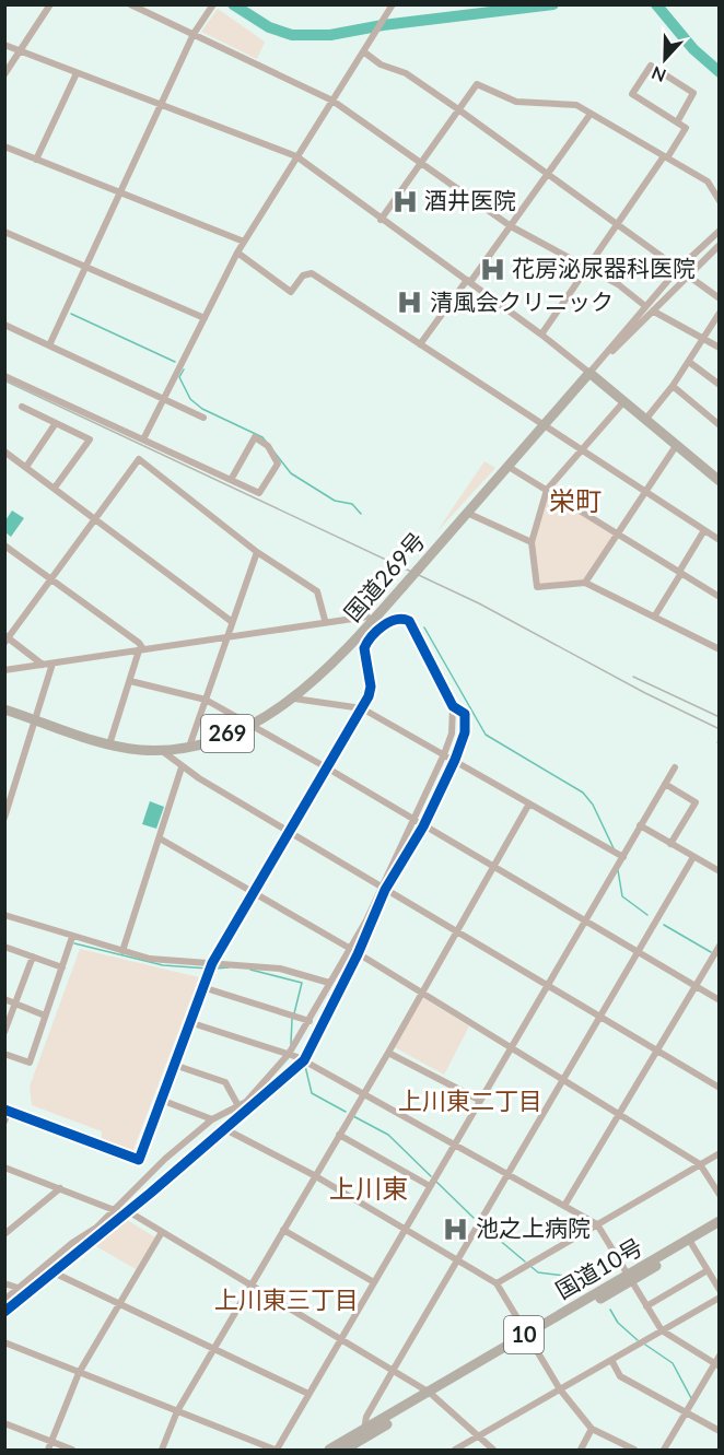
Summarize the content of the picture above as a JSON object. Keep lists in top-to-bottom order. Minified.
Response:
{"streets":{"highway":["国道269号","269","国道10号","10"]},"districts":["栄町","上川東二丁目","上川東","上川東三丁目"],"places":{"hospital":["酒井医院","花房泌尿器科医院","清風会クリニック","池之上病院"]},"north":"bottom"}
